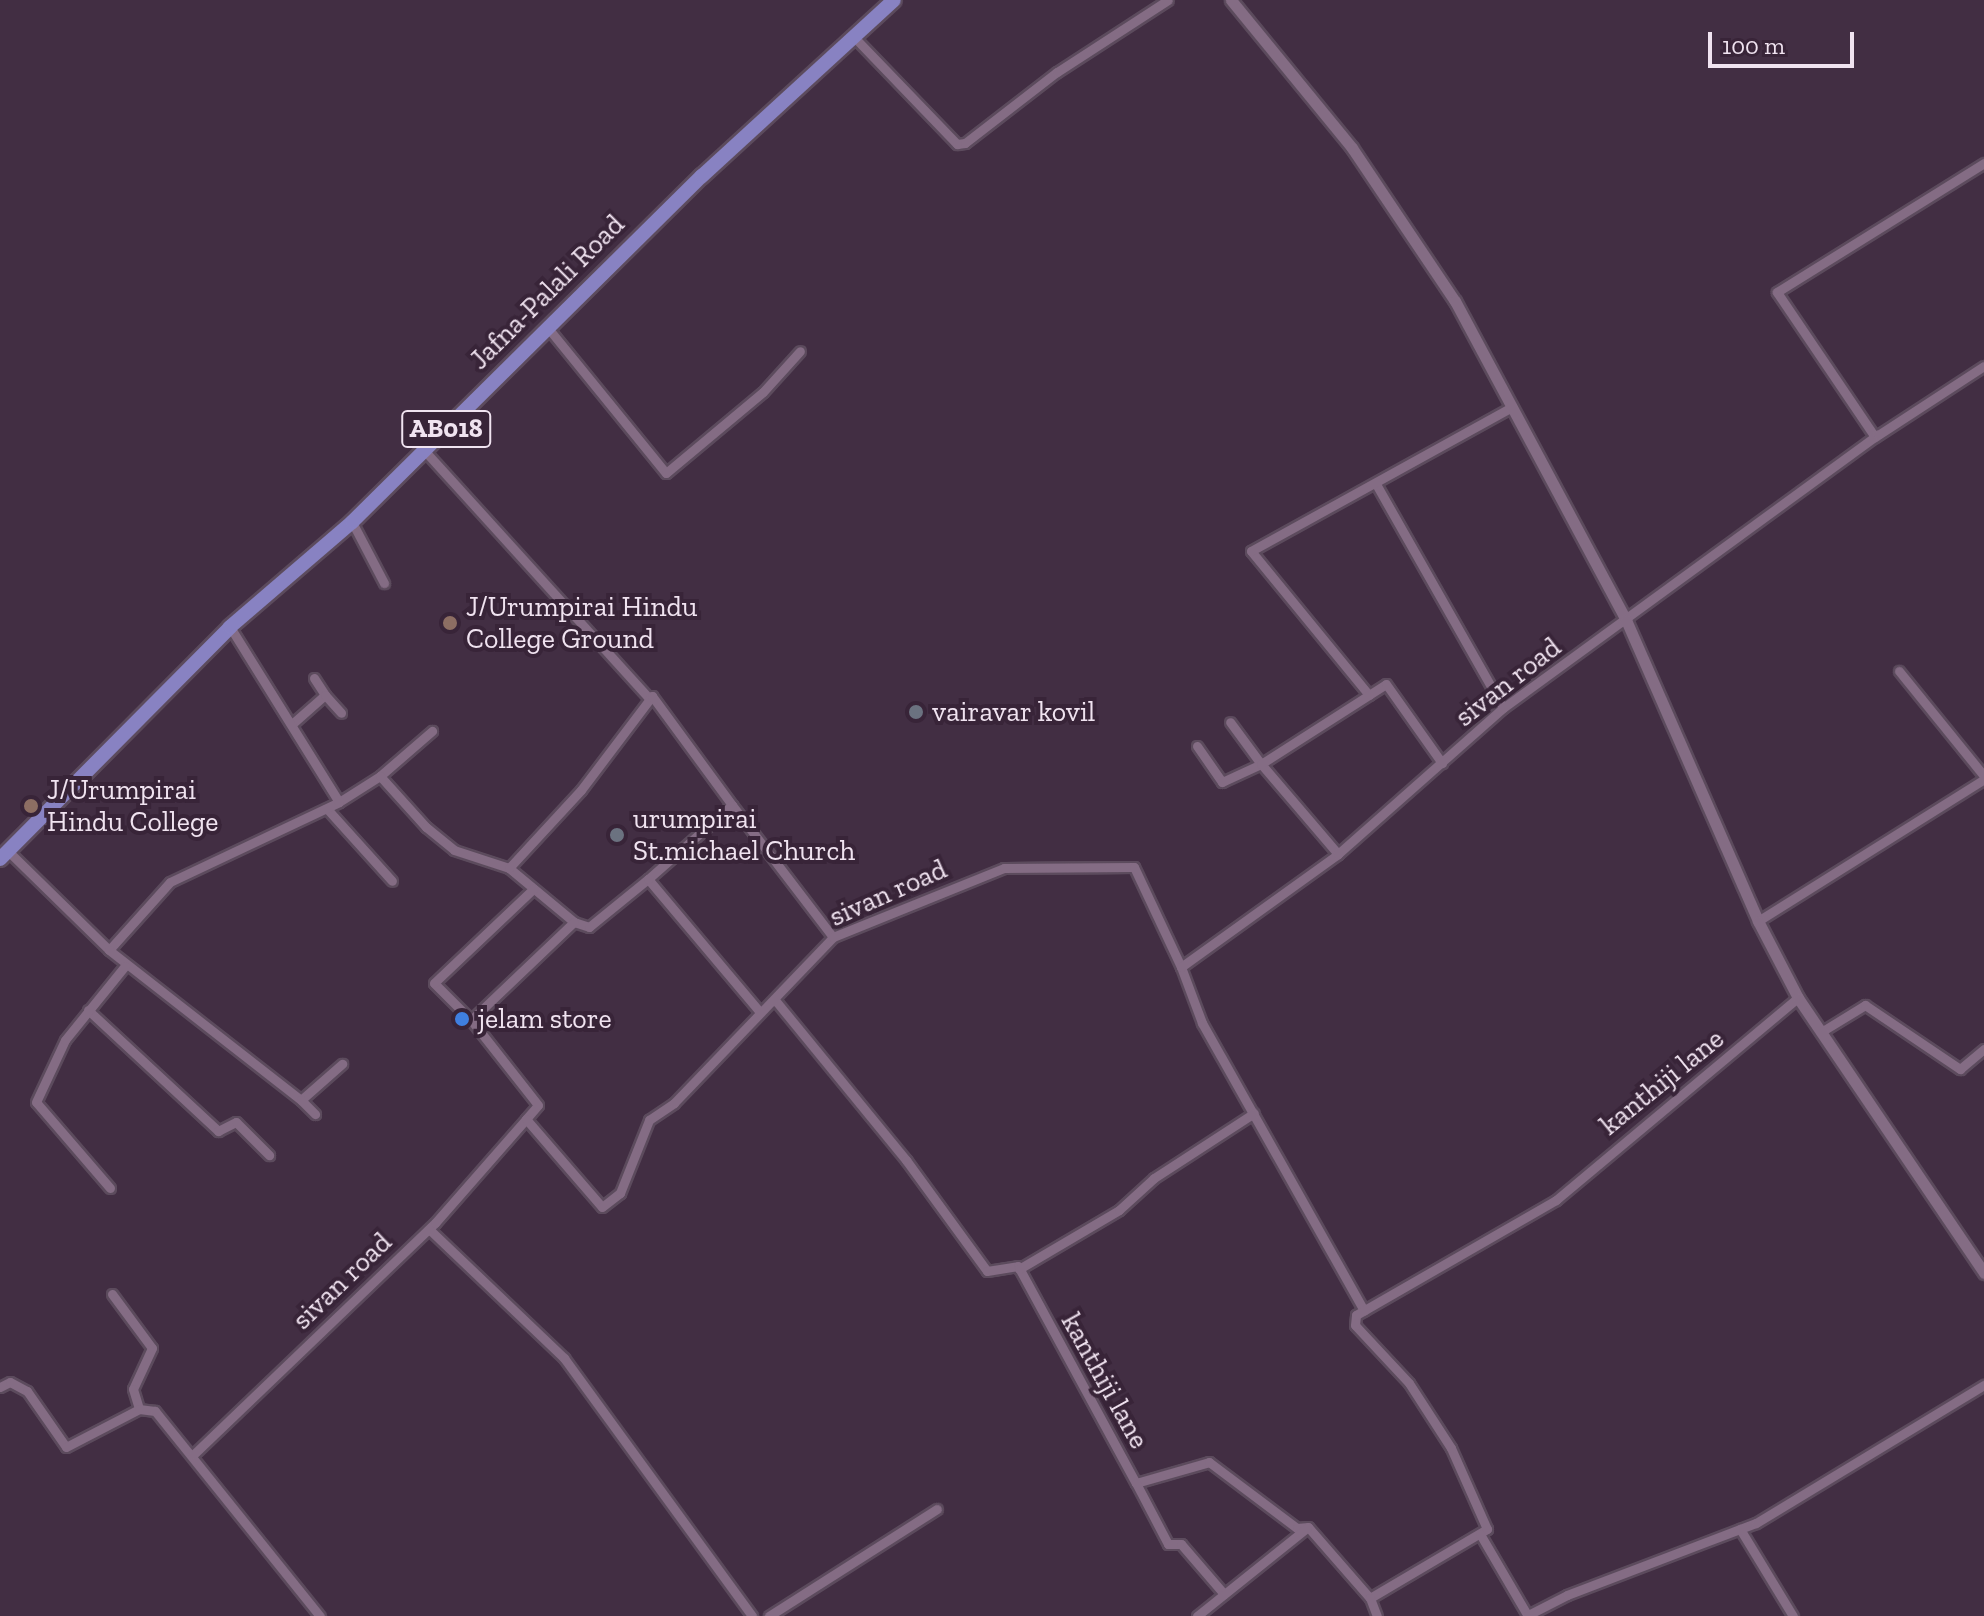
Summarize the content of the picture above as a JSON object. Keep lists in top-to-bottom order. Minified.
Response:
{"streets":{"main road":["Jafna-Palali Road","AB018"],"street":["sivan road","kanthiji lane"]},"places":["J/Urumpirai Hindu College Ground","vairavar kovil","J/Urumpirai Hindu College","urumpirai St.michael Church","jelam store"],"scale_bar":"100 m"}
